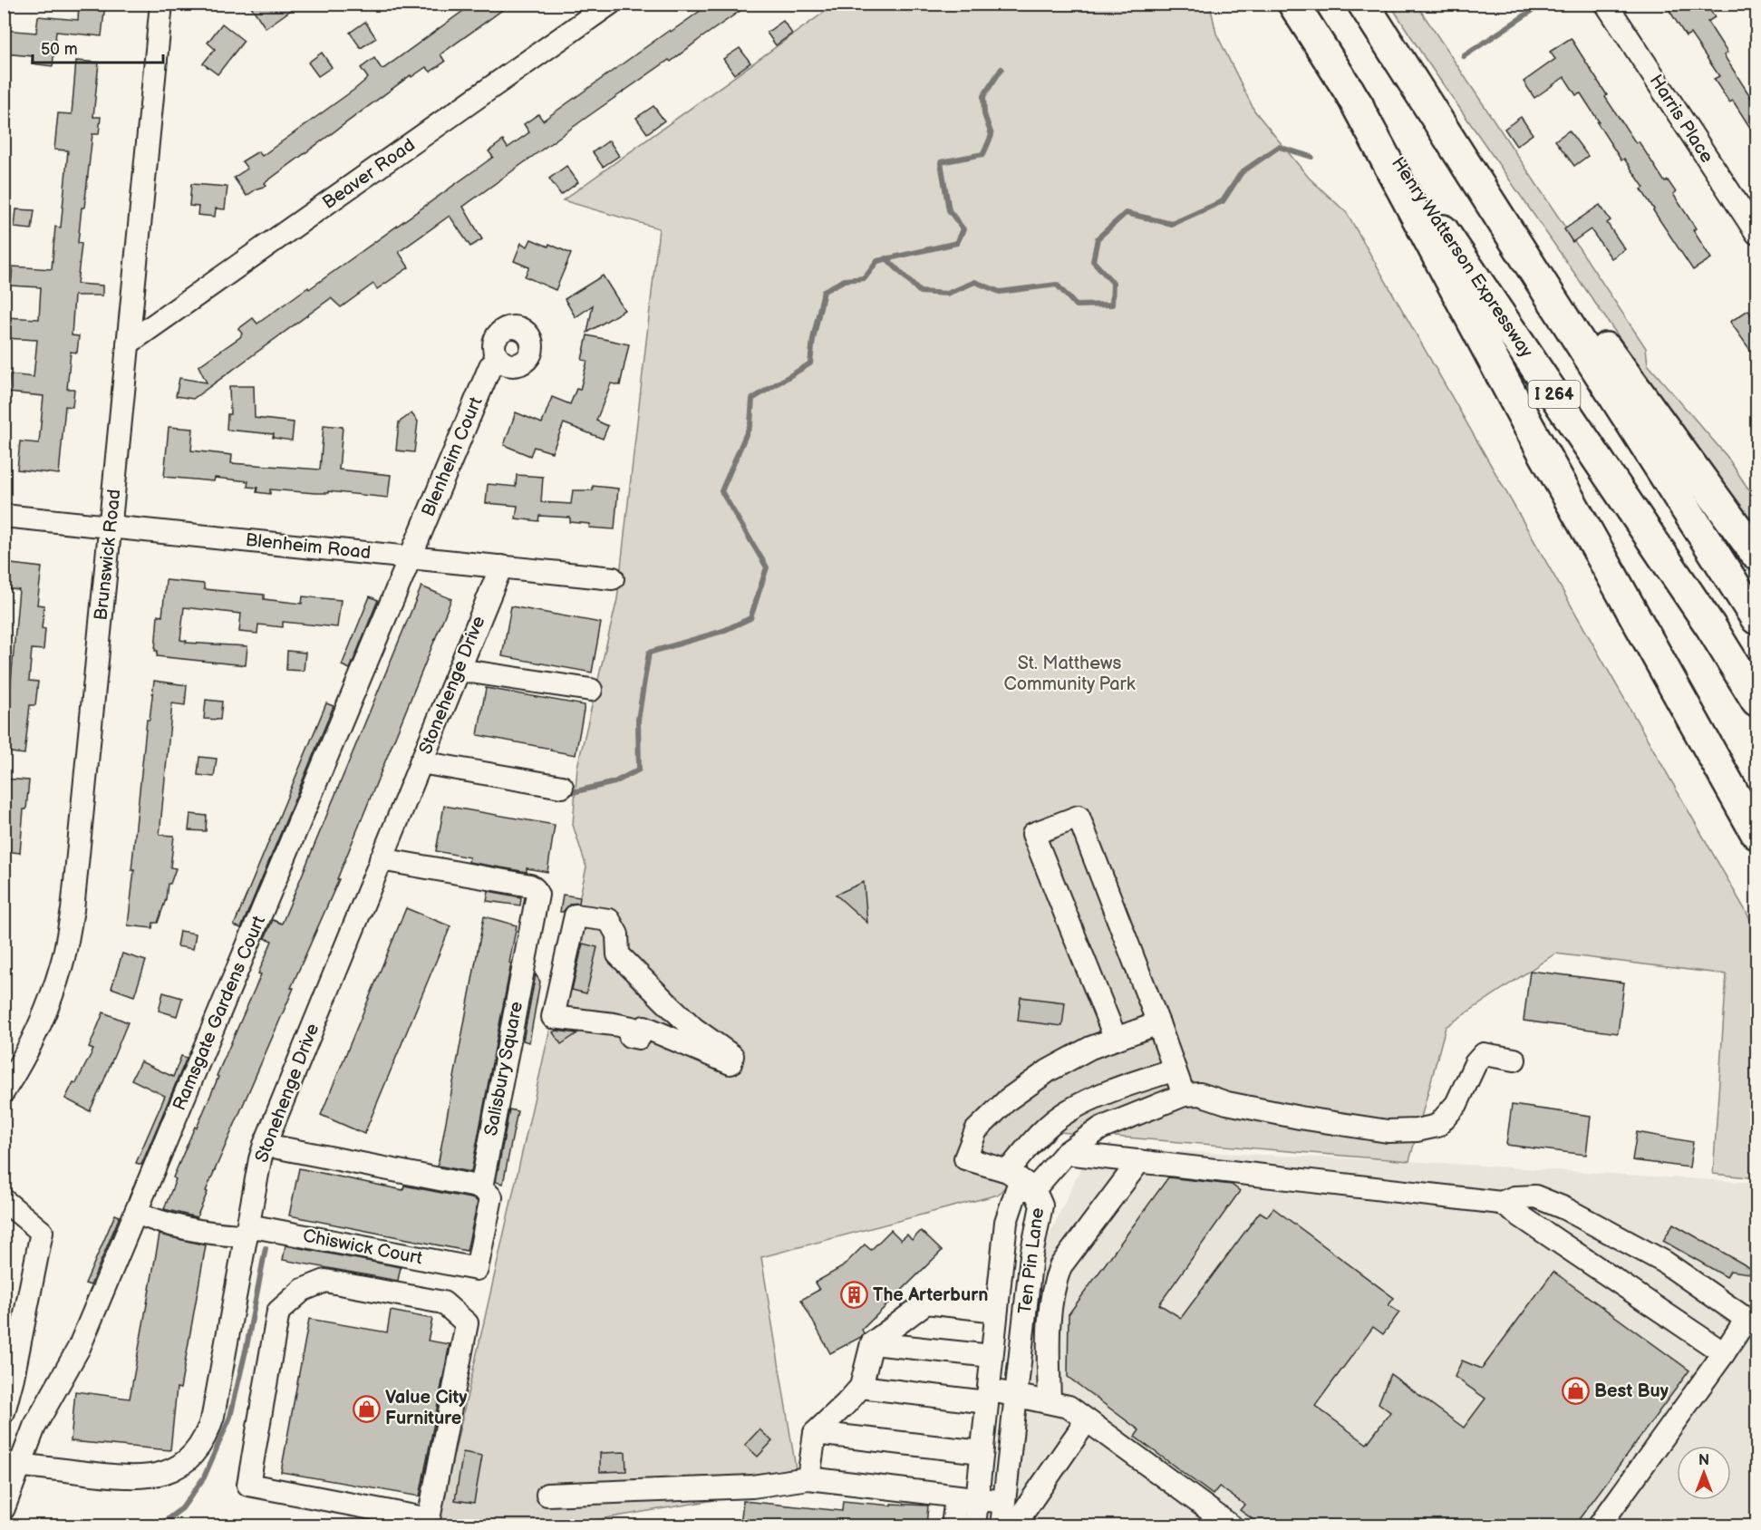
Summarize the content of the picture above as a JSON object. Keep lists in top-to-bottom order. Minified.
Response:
{"streets":{"highway":["Henry Watterson Expressway","I 264"],"street":["Harris Place","Beaver Road","Blenheim Court","Blenheim Road","Brunswick Road","Stonehenge Drive","Ramsgate Gardens Court","Salisbury Square","Chiswick Court","Ten Pin Lane"]},"crossings":[["Beaver Road","Brunswick Road"],["Blenheim Court","Blenheim Road"],["Blenheim Court","Ramsgate Gardens Court"],["Blenheim Road","Brunswick Road"],["Blenheim Road","Stonehenge Drive"],["Blenheim Road","Ramsgate Gardens Court"],["Stonehenge Drive","Ramsgate Gardens Court"],["Stonehenge Drive","Salisbury Square"],["Stonehenge Drive","Chiswick Court"],["Ramsgate Gardens Court","Chiswick Court"],["Salisbury Square","Chiswick Court"]],"parks":["St. Matthews Community Park"],"places":{"building":["The Arterburn"],"shop":["Best Buy","Value City Furniture"]},"scale_bar":"50 m","north":"top"}
